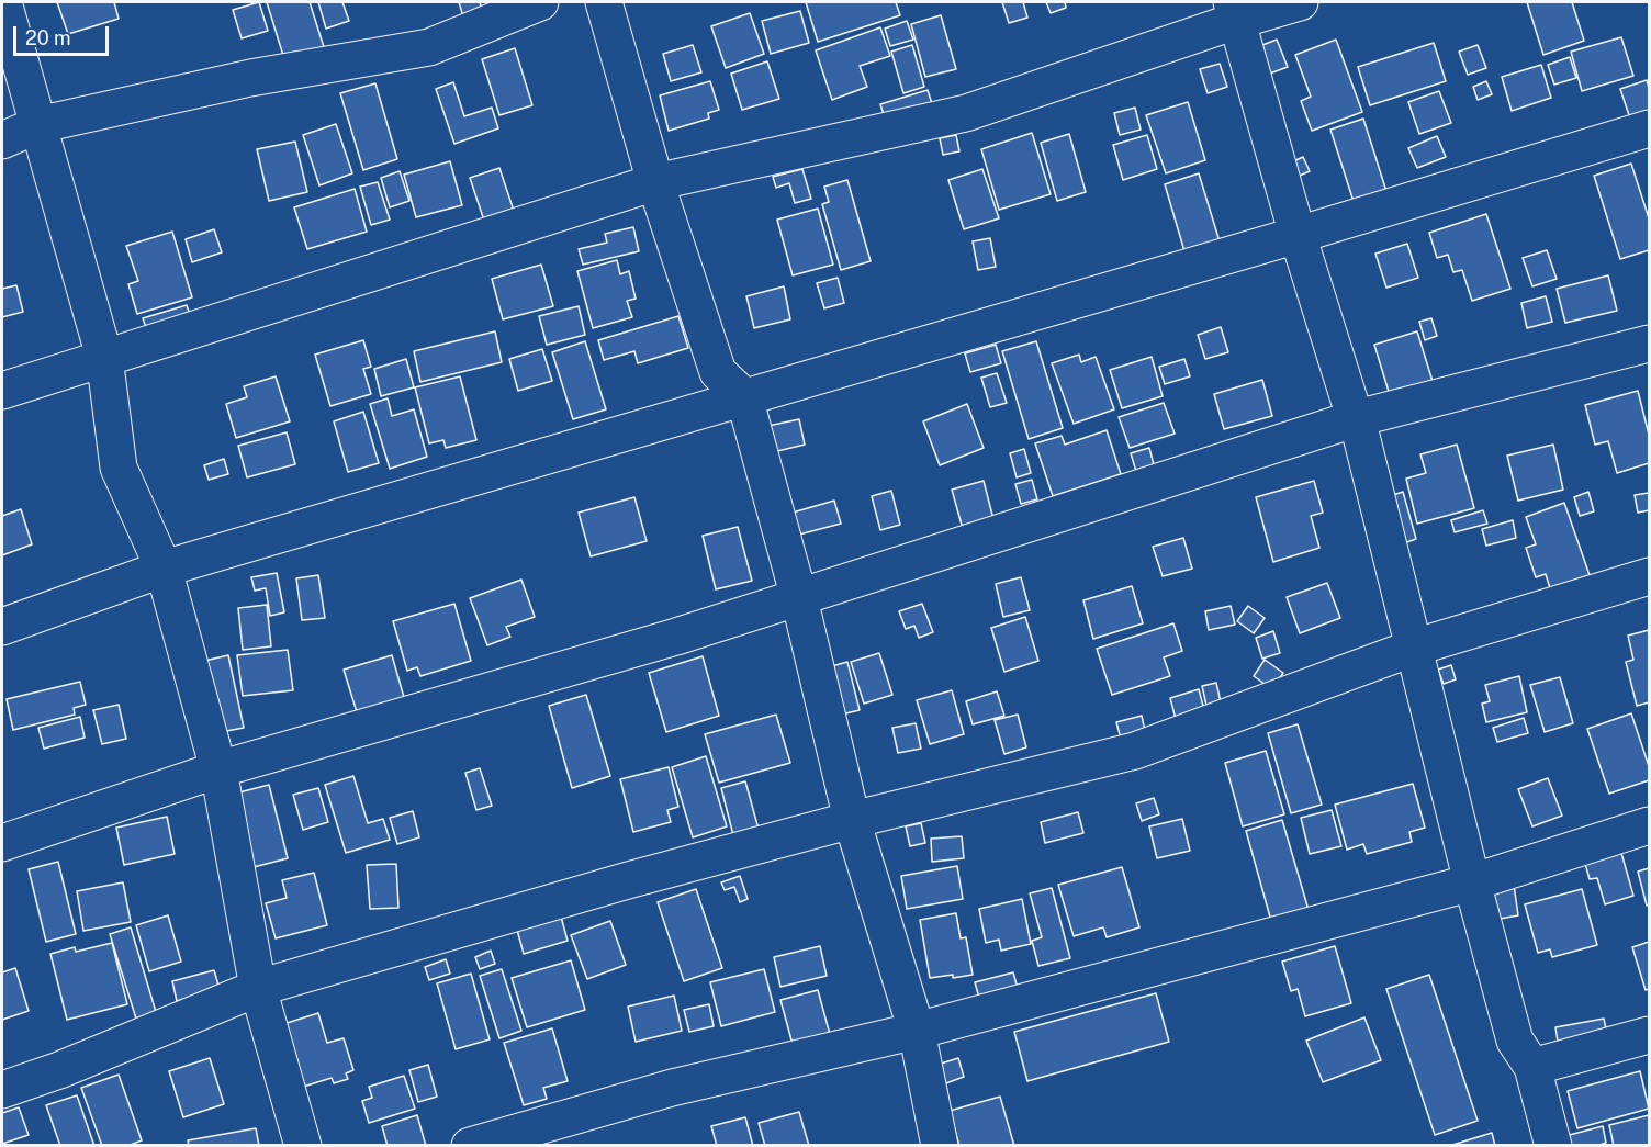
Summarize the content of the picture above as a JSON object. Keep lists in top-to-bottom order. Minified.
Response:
{"scale_bar":"20 m"}
